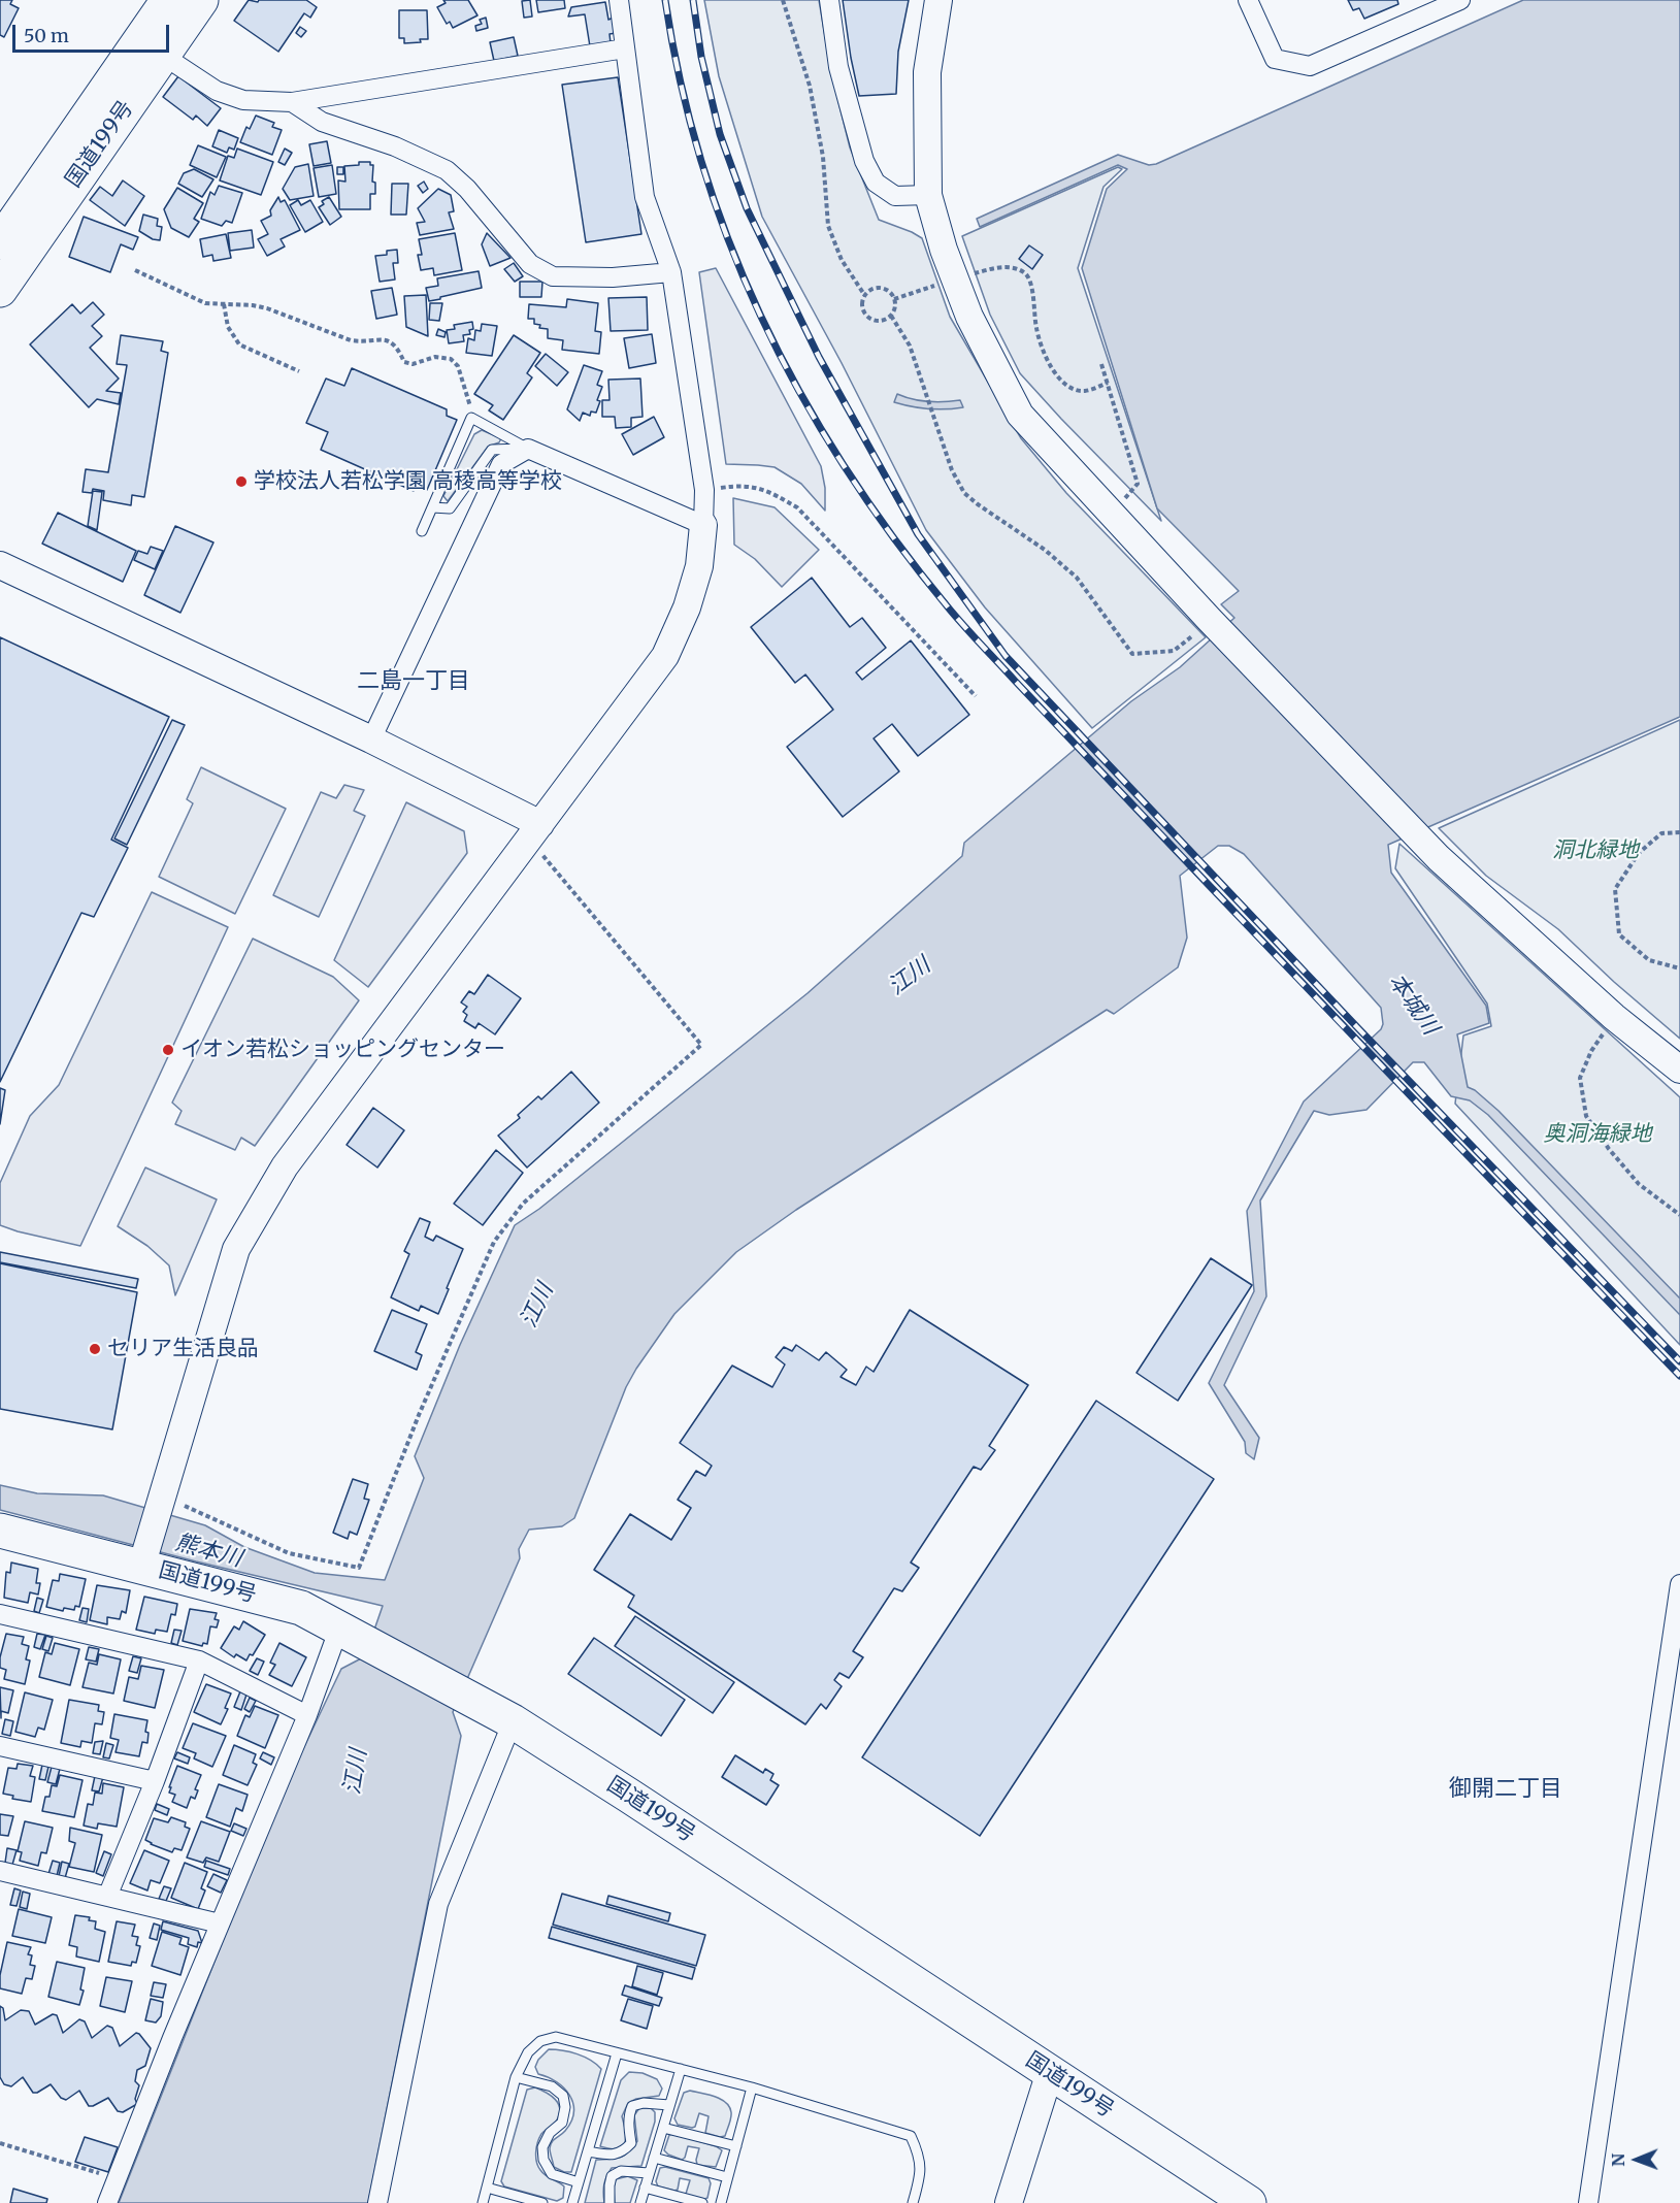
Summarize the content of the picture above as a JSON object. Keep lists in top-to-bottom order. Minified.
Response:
{"streets":{"highway":["国道199号"]},"districts":["二島一丁目","御開二丁目"],"water":["江川","本城川","熊本川"],"parks":["洞北緑地","奥洞海緑地"],"places":["学校法人若松学園 高稜高等学校","イオン若松ショッピングセンター","セリア生活良品"],"scale_bar":"50 m","north":"left"}
